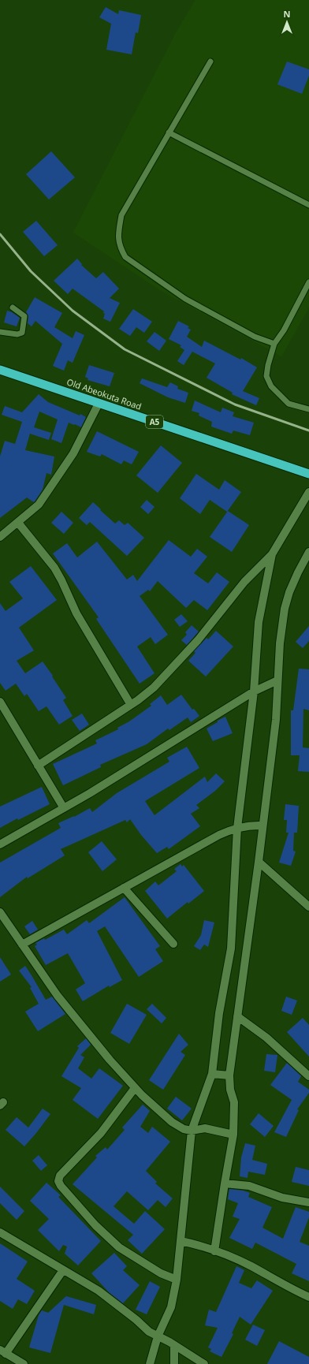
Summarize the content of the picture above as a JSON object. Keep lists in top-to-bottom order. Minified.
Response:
{"streets":{"highway":["Old Abeokuta Road","A5"]},"north":"top"}
